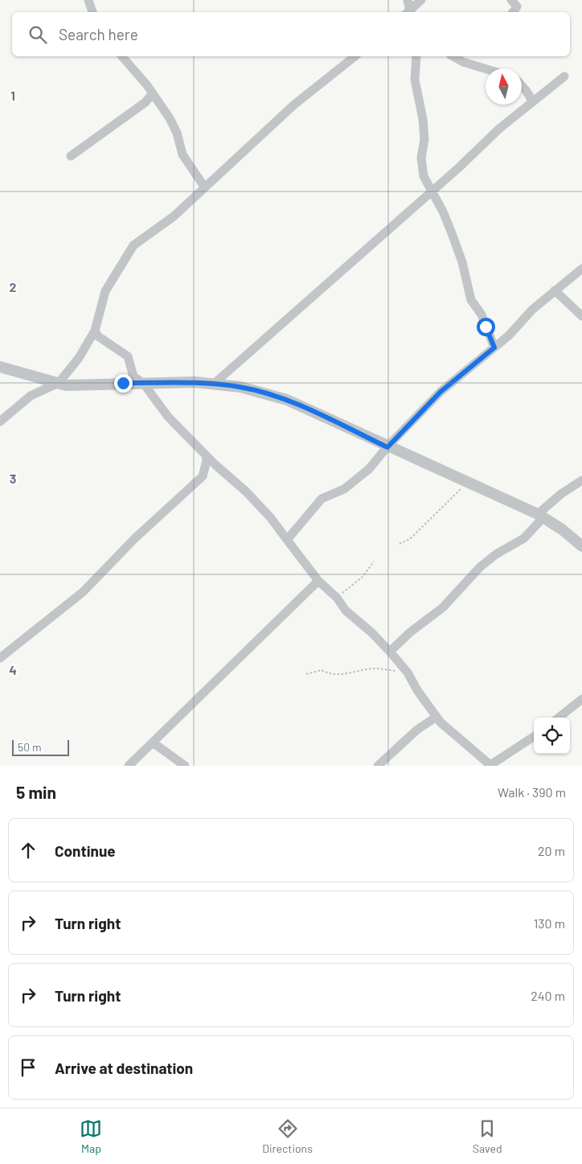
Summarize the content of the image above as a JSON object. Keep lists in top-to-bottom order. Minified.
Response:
{"scale_bar":"50 m","north":"top","page":{"search":"Search here","scale":"50 m","heading":["5 min","Walk · 390 m"],"list":[["Continue","20 m"],["Turn right","130 m"],["Turn right","240 m"],"Arrive at destination"],"nav":["Map","Directions","Saved"]},"grid":{"rows":["1","2","3","4"]}}
